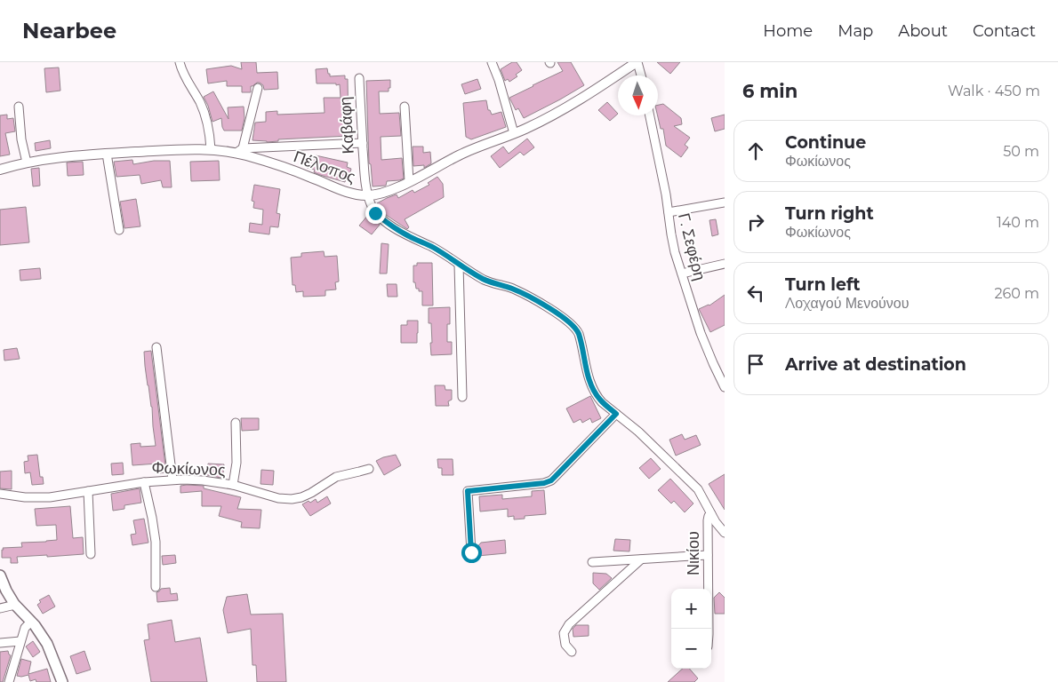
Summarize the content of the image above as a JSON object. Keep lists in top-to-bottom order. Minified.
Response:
{"streets":{"street":["Καβάφη","Πέλοπος","Γ. Σεφέρη","Φωκίωνος","Νικίου"]},"crossings":[["Καβάφη","Πέλοπος"],["Καβάφη","Νικίου"]],"north":"bottom","page":{"header":"Nearbee","nav":["Home","Map","About","Contact"],"heading":["6 min","Walk · 450 m"],"list":[["Continue","Φωκίωνος","50 m"],["Turn right","Φωκίωνος","140 m"],["Turn left","Λοχαγού Μενούνου","260 m"],"Arrive at destination"],"map_buttons":["+","−"]}}
